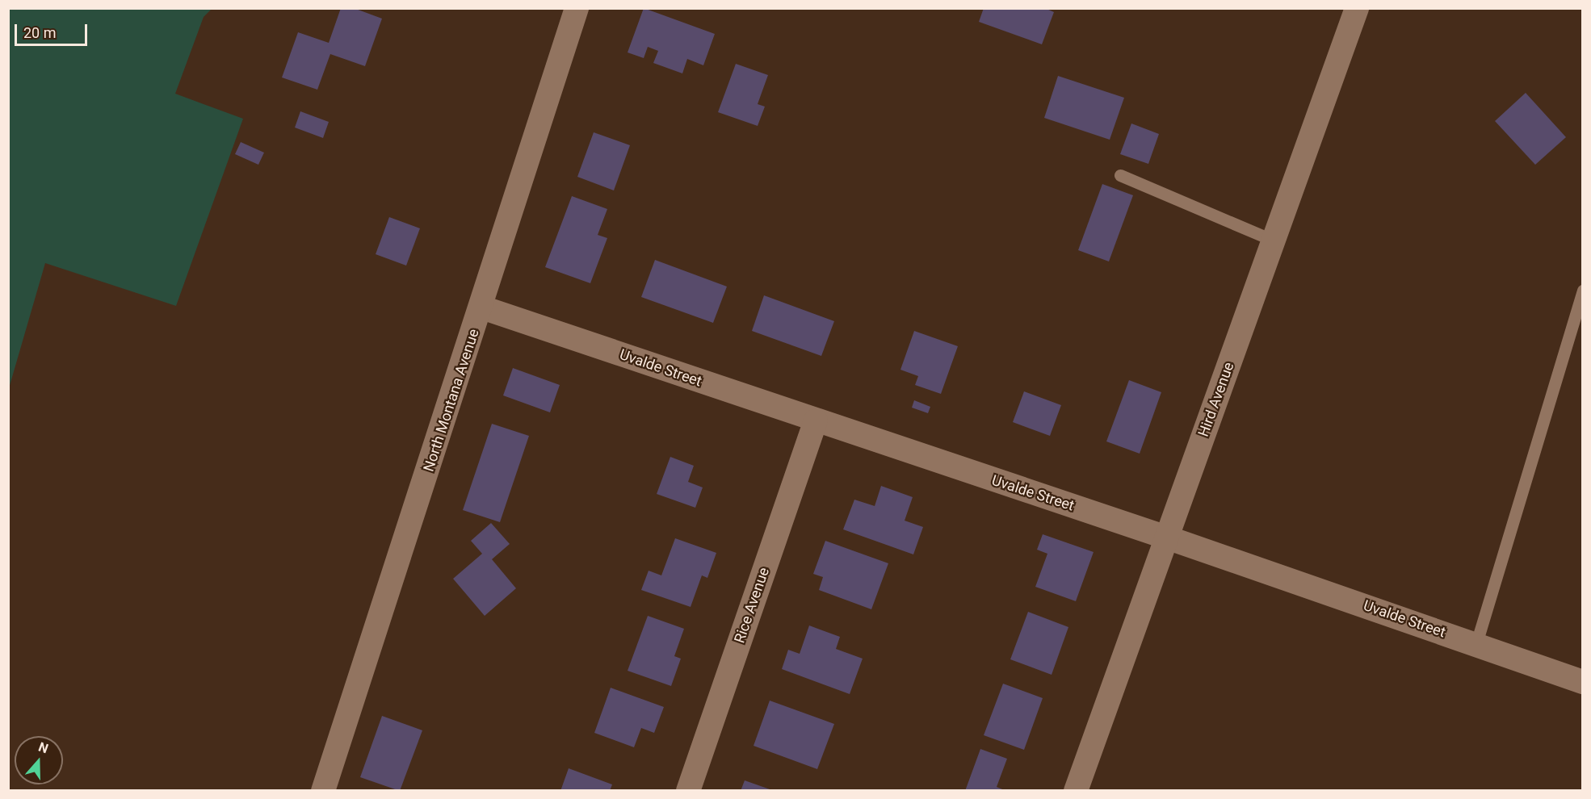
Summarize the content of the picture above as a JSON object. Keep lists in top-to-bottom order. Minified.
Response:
{"streets":{"street":["Uvalde Street","Hird Avenue","North Montana Avenue","Rice Avenue"]},"crossings":[["Uvalde Street","Hird Avenue"],["Uvalde Street","North Montana Avenue"],["Uvalde Street","Rice Avenue"]],"scale_bar":"20 m","north":"top"}
